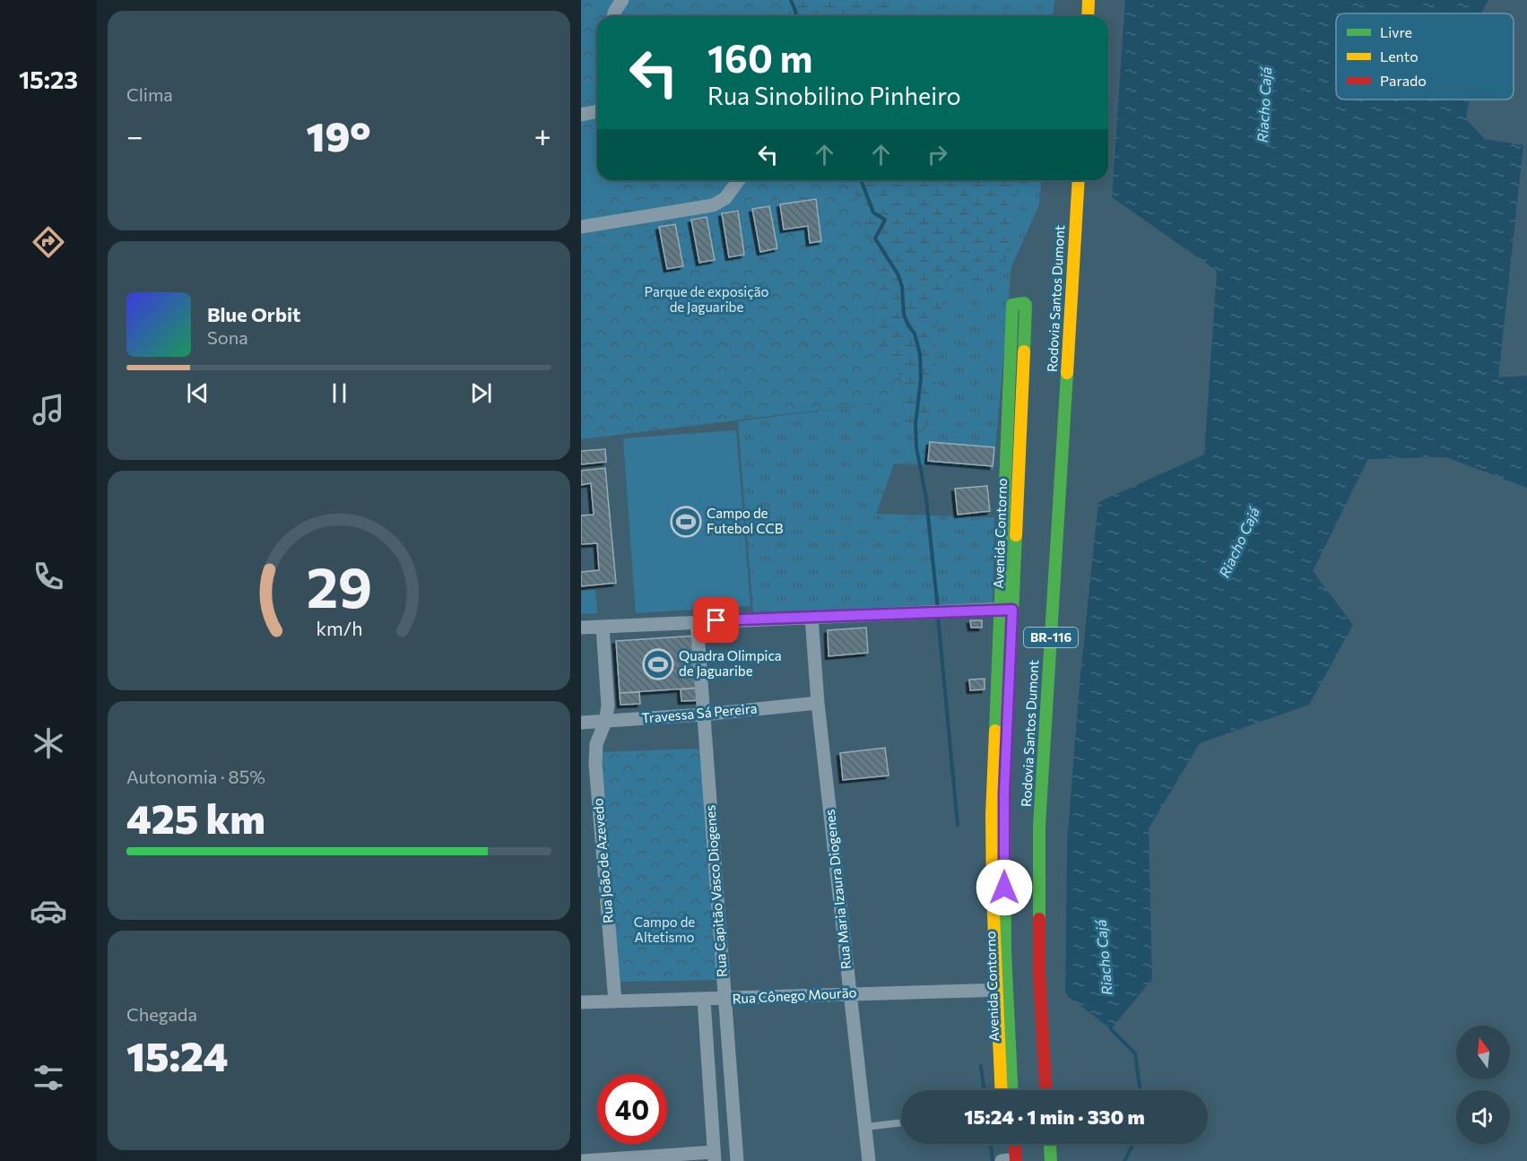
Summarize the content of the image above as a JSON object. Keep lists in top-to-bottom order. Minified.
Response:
{"streets":{"main road":["Rodovia Santos Dumont","Avenida Contorno","BR-116"],"street":["Travessa Sá Pereira","Rua João de Azevedo","Rua Maria Izaura Diogenes","Rua Capitão Vasco Diogenes","Rua Cônego Mourão"]},"crossings":[["Avenida Contorno","Rua Cônego Mourão"],["Travessa Sá Pereira","Rua João de Azevedo"],["Travessa Sá Pereira","Rua Maria Izaura Diogenes"],["Travessa Sá Pereira","Rua Capitão Vasco Diogenes"],["Rua João de Azevedo","Rua Cônego Mourão"],["Rua Maria Izaura Diogenes","Rua Cônego Mourão"],["Rua Capitão Vasco Diogenes","Rua Cônego Mourão"]],"water":["Riacho Cajá"],"parks":["Parque de exposição de Jaguaribe","Campo de Altetismo"],"places":{"sports":["Campo de Futebol CCB","Quadra Olimpica de Jaguaribe"]},"legend":["Livre","Lento","Parado"],"north":"top","page":{"tabs":"15:23","tile":["Clima",["Autonomia · 85%","425 km"],["Chegada","15:24"]],"turn":["160 m","Rua Sinobilino Pinheiro"],"heat":["−","19°","+"],"song":["Blue Orbit","Sona"],"limit":"40","trip":"15:24 · 1 min · 330 m","gauge":["29","km/h"]}}
